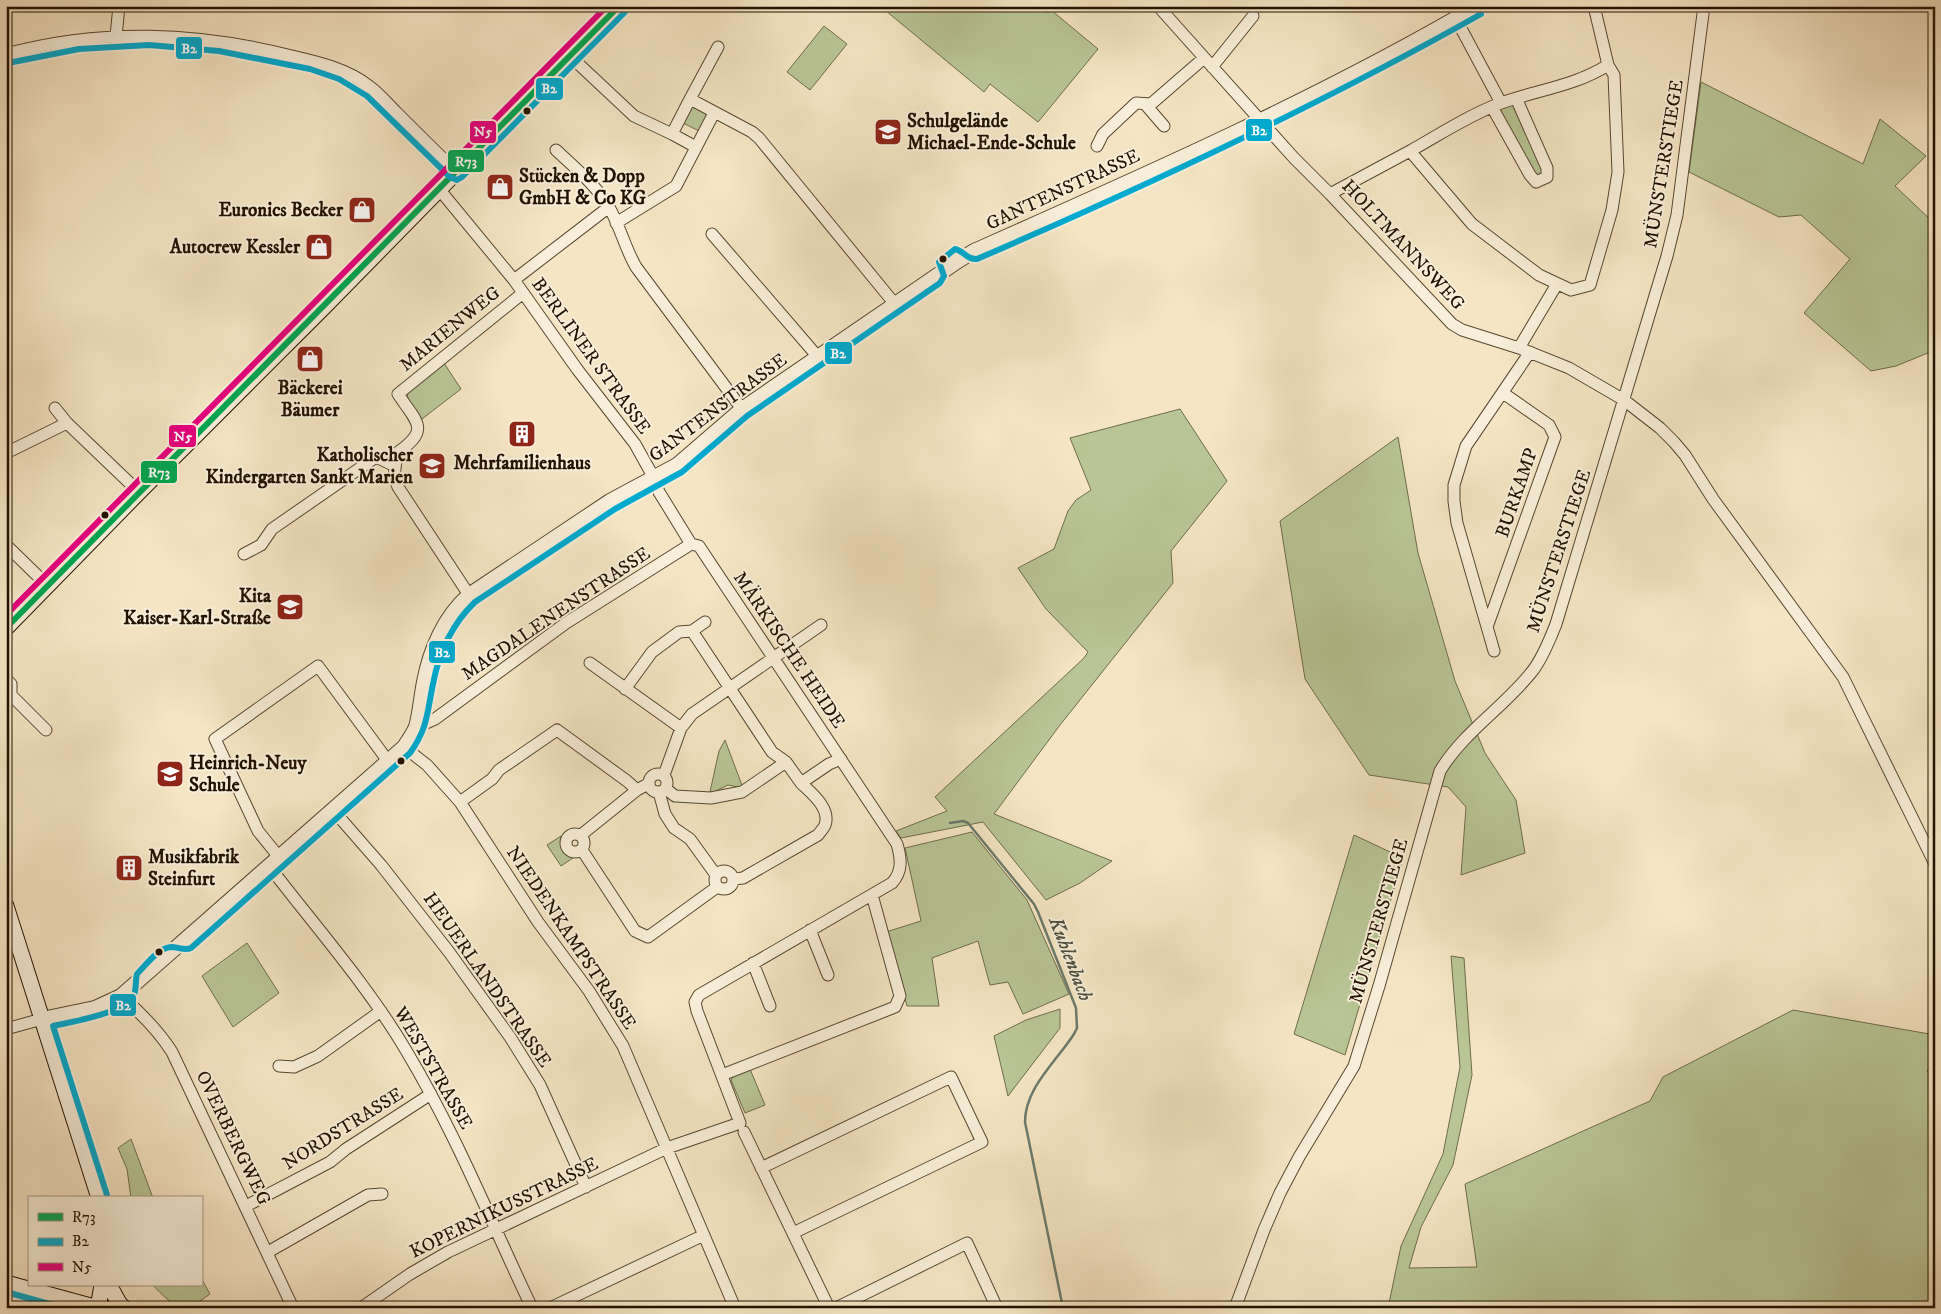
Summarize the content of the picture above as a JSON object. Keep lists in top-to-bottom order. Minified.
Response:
{"streets":{"street":["MÜNSTERSTIEGE","GANTENSTRASSE","HOLTMANNSWEG","MARIENWEG","BERLINER STRASSE","BURKAMP","MAGDALENENSTRASSE","MÄRKISCHE HEIDE","NIEDENKAMPSTRASSE","HEUERLANDSTRASSE","WESTSTRASSE","NORDSTRASSE","OVERBERGWEG","KOPERNIKUSSTRASSE"]},"crossings":[["MÜNSTERSTIEGE","HOLTMANNSWEG"],["GANTENSTRASSE","HOLTMANNSWEG"],["GANTENSTRASSE","BERLINER STRASSE"],["GANTENSTRASSE","MAGDALENENSTRASSE"],["GANTENSTRASSE","MÄRKISCHE HEIDE"],["GANTENSTRASSE","NIEDENKAMPSTRASSE"],["GANTENSTRASSE","HEUERLANDSTRASSE"],["GANTENSTRASSE","WESTSTRASSE"],["GANTENSTRASSE","OVERBERGWEG"],["MARIENWEG","BERLINER STRASSE"],["BERLINER STRASSE","MÄRKISCHE HEIDE"],["MAGDALENENSTRASSE","MÄRKISCHE HEIDE"],["NIEDENKAMPSTRASSE","KOPERNIKUSSTRASSE"],["HEUERLANDSTRASSE","KOPERNIKUSSTRASSE"],["WESTSTRASSE","NORDSTRASSE"],["WESTSTRASSE","KOPERNIKUSSTRASSE"],["NORDSTRASSE","OVERBERGWEG"]],"water":["Kuhlenbach"],"places":{"school or university":["Schulgelände Michael-Ende-Schule","Katholischer Kindergarten Sankt Marien","Kita Kaiser-Karl-Straße","Heinrich-Neuy Schule"],"shop":["Stücken & Dopp GmbH & Co KG","Euronics Becker","Autocrew Kessler","Bäckerei Bäumer"],"building":["Mehrfamilienhaus","Musikfabrik Steinfurt"]},"lines":["transit line R73","transit line N5","transit line B2"],"legend":["R73","B2","N5"]}
